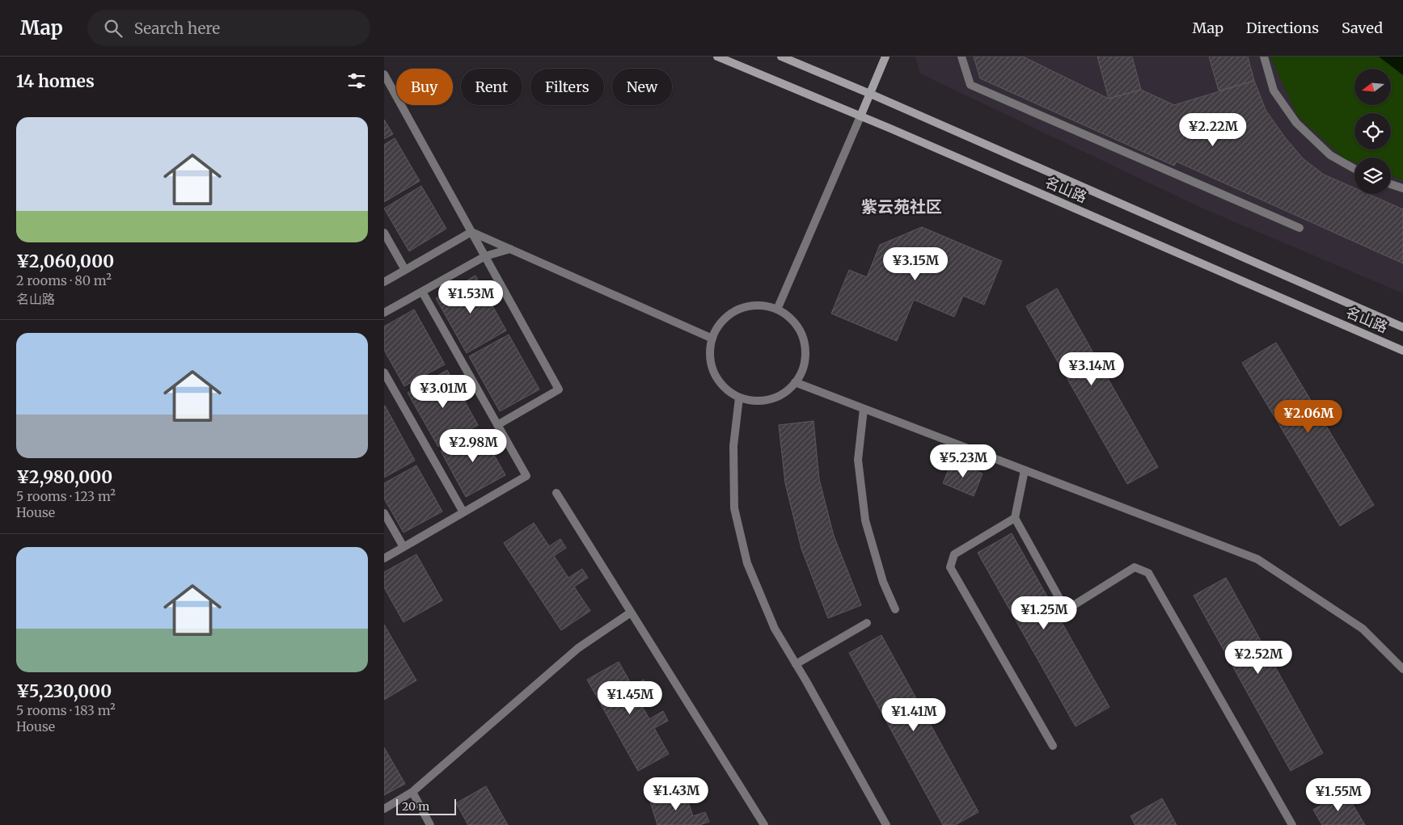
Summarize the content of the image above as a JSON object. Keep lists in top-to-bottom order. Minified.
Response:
{"streets":{"street":["名山路"]},"districts":["紫云苑社区"],"scale_bar":"20 m","north":"left","page":{"header":"Map","search":"Search here","nav":["Map","Directions","Saved"],"heading":"14 homes","chip":["Buy","Rent","Filters","New"],"list":[{"name":"¥2,060,000","note":"2 rooms · 80 m² · 名山路"},{"name":"¥2,980,000","note":"5 rooms · 123 m² · House"},{"name":"¥5,230,000","note":"5 rooms · 183 m² · House"}],"price":["¥2.22M","¥3.15M","¥1.53M","¥3.14M","¥3.01M","¥2.06M","¥2.98M","¥5.23M","¥1.25M","¥2.52M","¥1.45M","¥1.41M","¥1.43M","¥1.55M"],"scale":"20 m"}}
